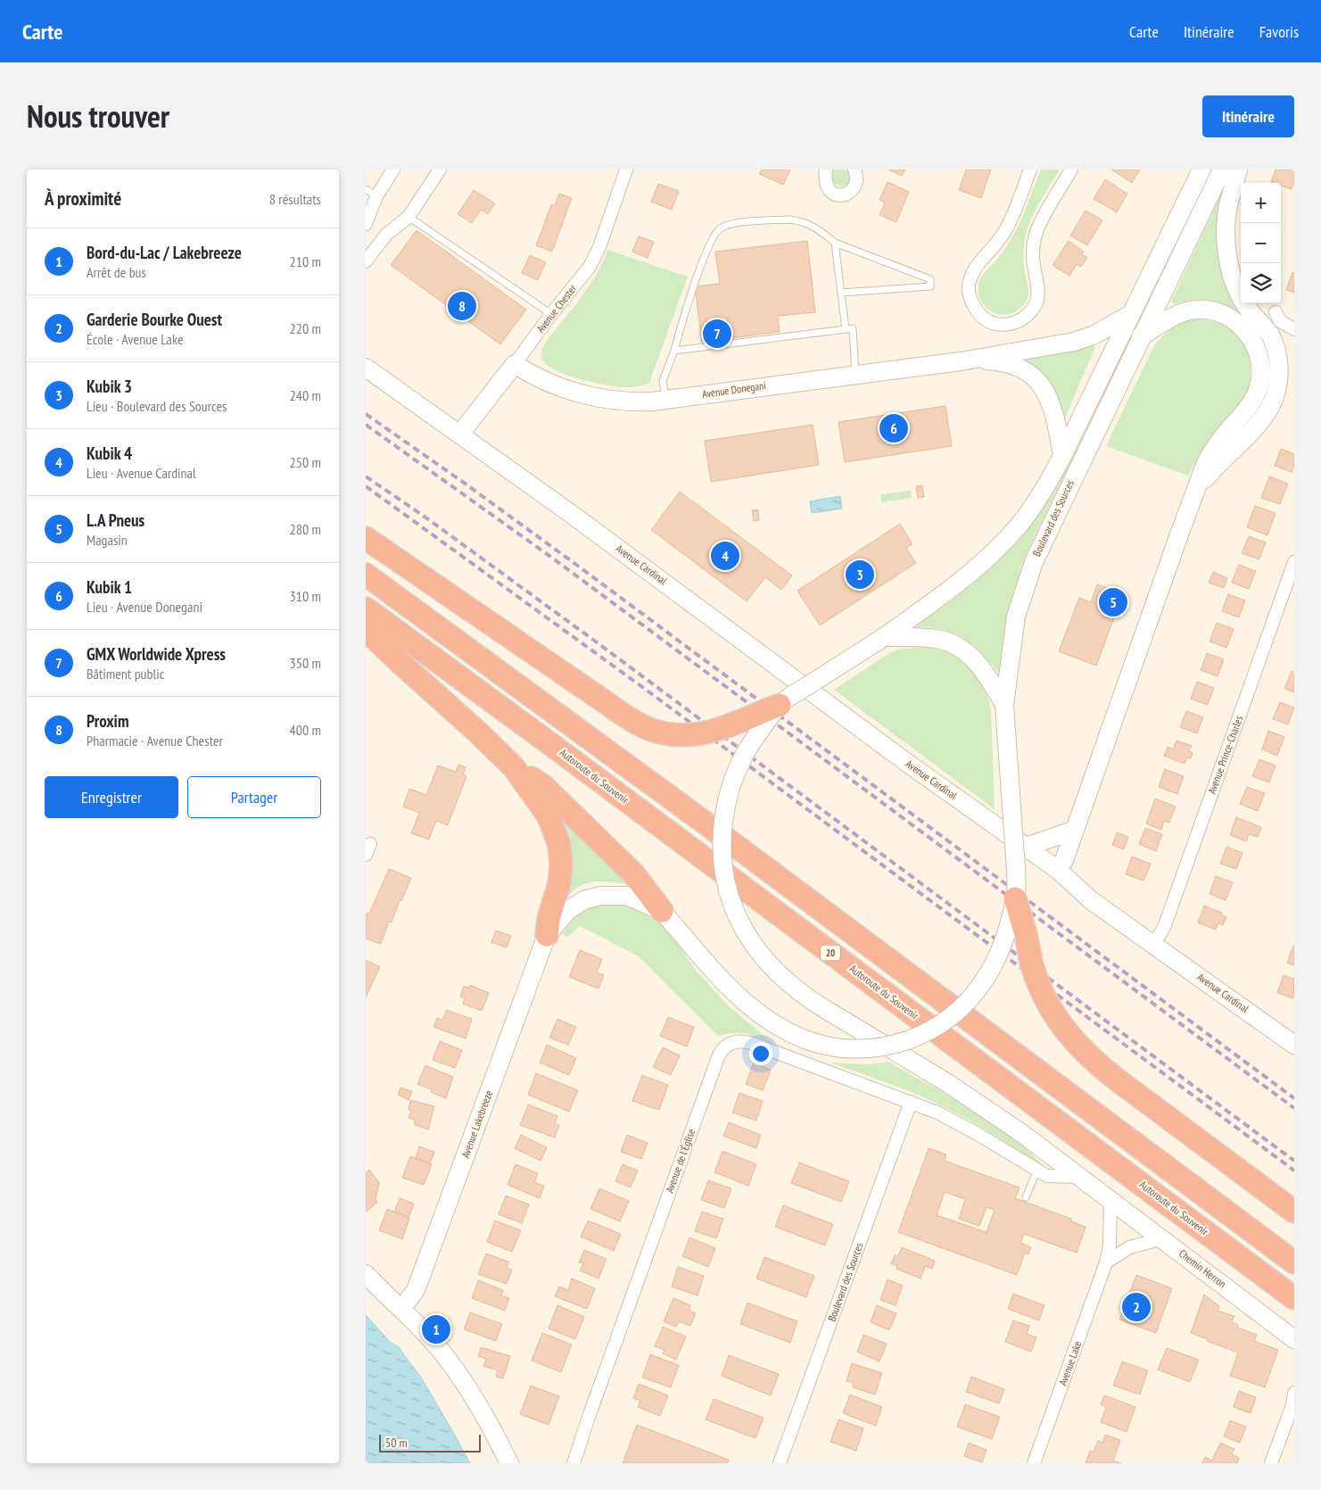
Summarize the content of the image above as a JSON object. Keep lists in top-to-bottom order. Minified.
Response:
{"streets":{"highway":["Autoroute du Souvenir","20"],"main road":["Avenue Chester","Avenue Donegani","Boulevard des Sources","Avenue Cardinal","Avenue Lakebreeze","Chemin Herron"],"street":["Avenue Prince-Charles","Avenue de l'Église","Avenue Lake"]},"crossings":[["Avenue Chester","Avenue Donegani"],["Avenue Chester","Avenue Cardinal"],["Boulevard des Sources","Avenue de l'Église"],["Boulevard des Sources","Chemin Herron"],["Avenue Cardinal","Avenue Prince-Charles"],["Chemin Herron","Avenue Lake"]],"scale_bar":"50 m","page":{"header":"Carte","nav":["Carte","Itinéraire","Favoris"],"title":"Nous trouver","buttons":["Itinéraire",["Enregistrer","Partager"]],"heading":["À proximité","8 résultats"],"map_buttons":["+","−"],"list":[{"mark":"1","name":"Bord-du-Lac / Lakebreeze","note":"Arrêt de bus","value":"210 m"},{"mark":"2","name":"Garderie Bourke Ouest","note":"École · Avenue Lake","value":"220 m"},{"mark":"3","name":"Kubik 3","note":"Lieu · Boulevard des Sources","value":"240 m"},{"mark":"4","name":"Kubik 4","note":"Lieu · Avenue Cardinal","value":"250 m"},{"mark":"5","name":"L.A Pneus","note":"Magasin","value":"280 m"},{"mark":"6","name":"Kubik 1","note":"Lieu · Avenue Donegani","value":"310 m"},{"mark":"7","name":"GMX Worldwide Xpress","note":"Bâtiment public","value":"350 m"},{"mark":"8","name":"Proxim","note":"Pharmacie · Avenue Chester","value":"400 m"}],"pins":["8","7","6","4","3","5","2","1"],"scale":"50 m"}}
